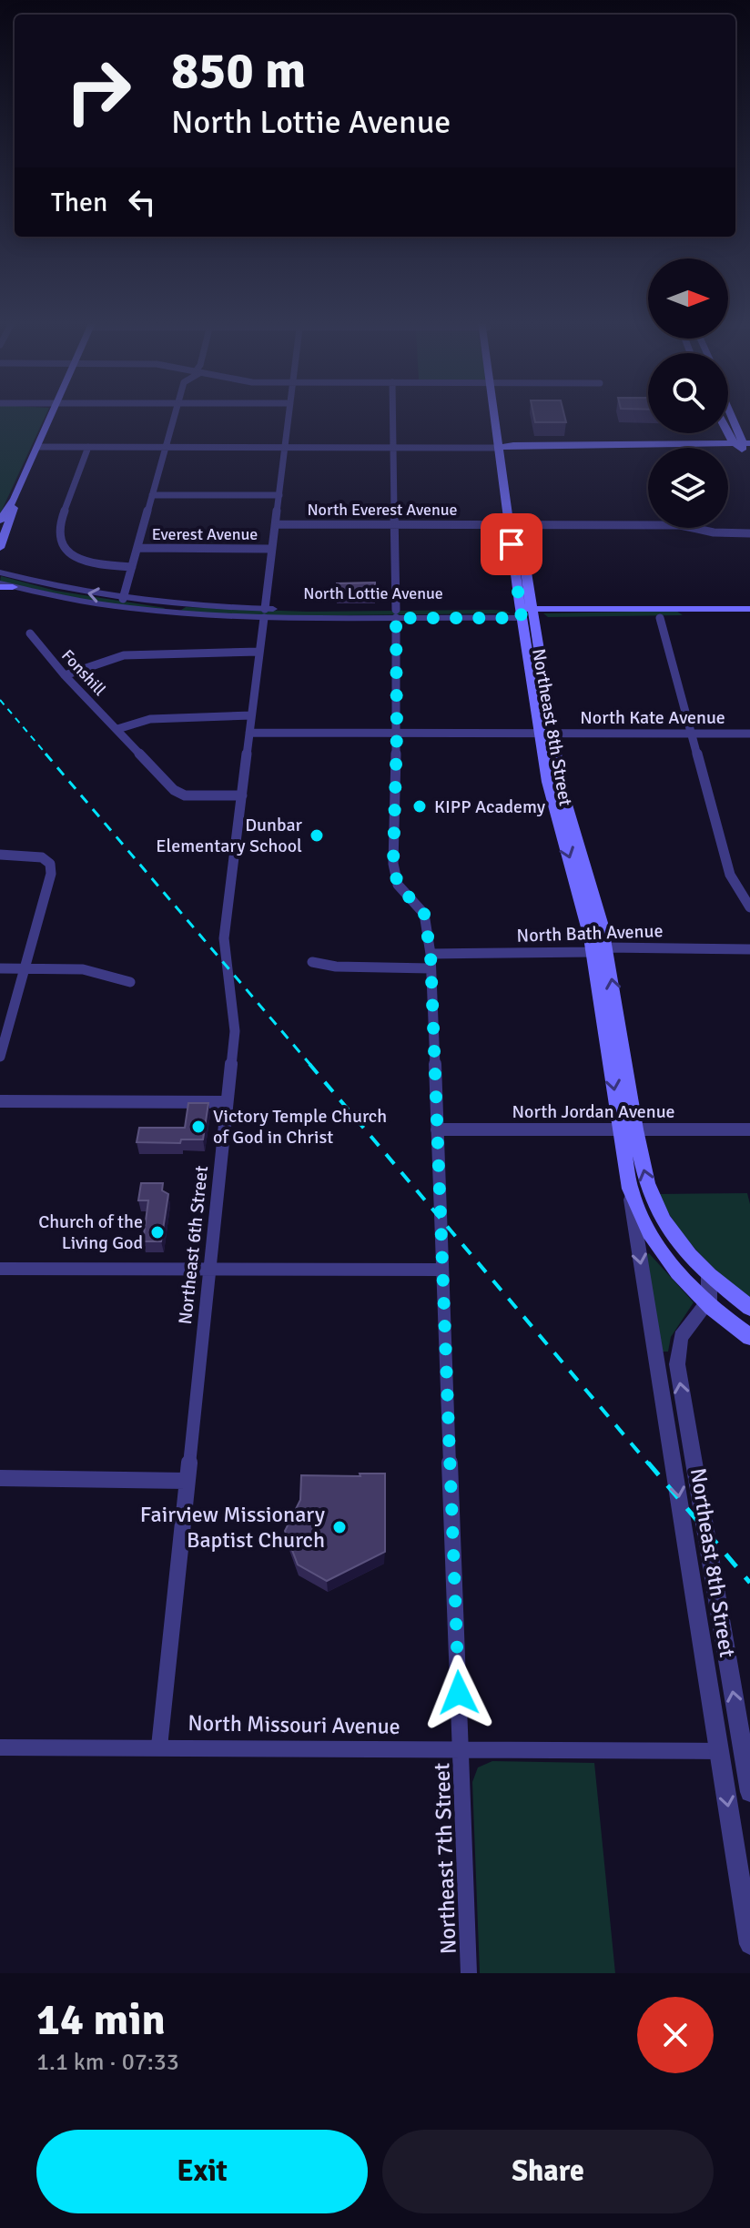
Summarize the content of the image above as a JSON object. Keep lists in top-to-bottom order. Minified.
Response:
{"streets":{"main road":["North Lottie Avenue","Northeast 8th Street"],"street":["North Everest Avenue","Everest Avenue","Fonshill","North Kate Avenue","North Bath Avenue","North Jordan Avenue","Northeast 6th Street","North Missouri Avenue","Northeast 7th Street"]},"crossings":[["North Everest Avenue","Northeast 8th Street"],["North Everest Avenue","Northeast 6th Street"],["North Everest Avenue","Northeast 7th Street"],["Everest Avenue","Northeast 6th Street"],["North Lottie Avenue","Northeast 8th Street"],["North Lottie Avenue","Northeast 6th Street"],["North Lottie Avenue","Northeast 7th Street"],["Fonshill","Northeast 6th Street"],["North Kate Avenue","Northeast 8th Street"],["North Kate Avenue","Northeast 6th Street"],["North Kate Avenue","Northeast 7th Street"],["Northeast 8th Street","North Bath Avenue"],["Northeast 8th Street","North Jordan Avenue"],["Northeast 8th Street","North Missouri Avenue"],["North Bath Avenue","Northeast 7th Street"],["North Jordan Avenue","Northeast 7th Street"],["Northeast 6th Street","North Missouri Avenue"],["North Missouri Avenue","Northeast 7th Street"]],"places":["KIPP Academy","Dunbar Elementary School","Victory Temple Church of God in Christ","Church of the Living God","Fairview Missionary Baptist Church"],"north":"right","page":{"turn":["850 m","North Lottie Avenue"],"then":"Then","heading":["14 min","1.1 km · 07:33"],"buttons":["Exit","Share"]}}
